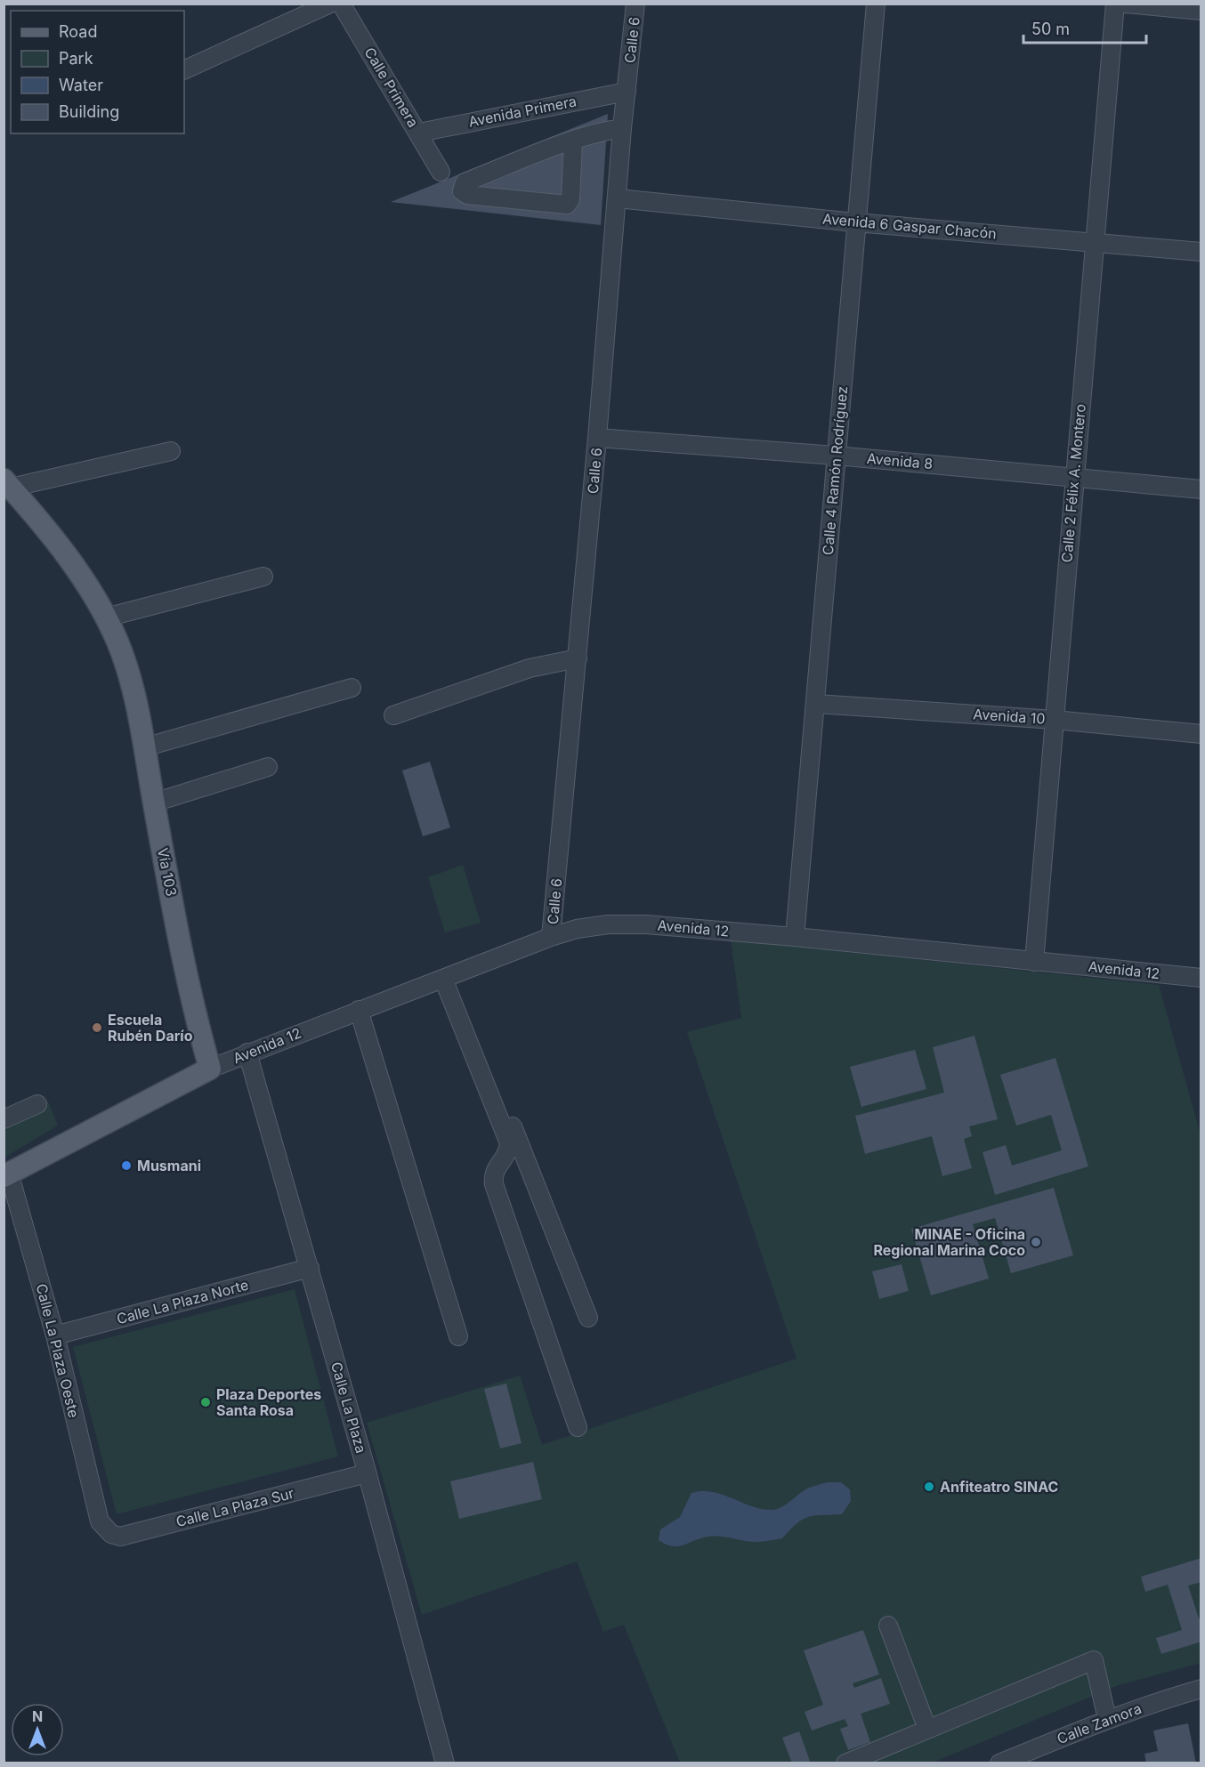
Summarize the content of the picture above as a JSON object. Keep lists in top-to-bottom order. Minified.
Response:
{"streets":{"main road":["Vía 103"],"street":["Calle 6","Calle Primera","Avenida Primera","Avenida 6 Gaspar Chacón","Avenida 8","Calle 4 Ramón Rodríguez","Calle 2 Félix A. Montero","Avenida 10","Avenida 12","Calle La Plaza Norte","Calle La Plaza Oeste","Calle La Plaza","Calle La Plaza Sur","Calle Zamora"]},"crossings":[["Calle 6","Avenida Primera"],["Calle 6","Avenida 6 Gaspar Chacón"],["Calle 6","Avenida 8"],["Calle 6","Avenida 12"],["Calle Primera","Avenida Primera"],["Avenida 6 Gaspar Chacón","Calle 4 Ramón Rodríguez"],["Avenida 6 Gaspar Chacón","Calle 2 Félix A. Montero"],["Avenida 8","Calle 4 Ramón Rodríguez"],["Avenida 8","Calle 2 Félix A. Montero"],["Calle 4 Ramón Rodríguez","Avenida 10"],["Calle 4 Ramón Rodríguez","Avenida 12"],["Calle 2 Félix A. Montero","Avenida 10"],["Calle 2 Félix A. Montero","Avenida 12"],["Vía 103","Avenida 12"],["Avenida 12","Calle La Plaza"],["Calle La Plaza Norte","Calle La Plaza Oeste"],["Calle La Plaza Norte","Calle La Plaza"],["Calle La Plaza Oeste","Calle La Plaza Sur"],["Calle La Plaza","Calle La Plaza Sur"]],"places":["Escuela Rubén Darío","Musmani","MINAE - Oficina Regional Marina Coco","Plaza Deportes Santa Rosa","Anfiteatro SINAC"],"legend":["Road","Park","Water","Building"],"scale_bar":"50 m","north":"top"}
